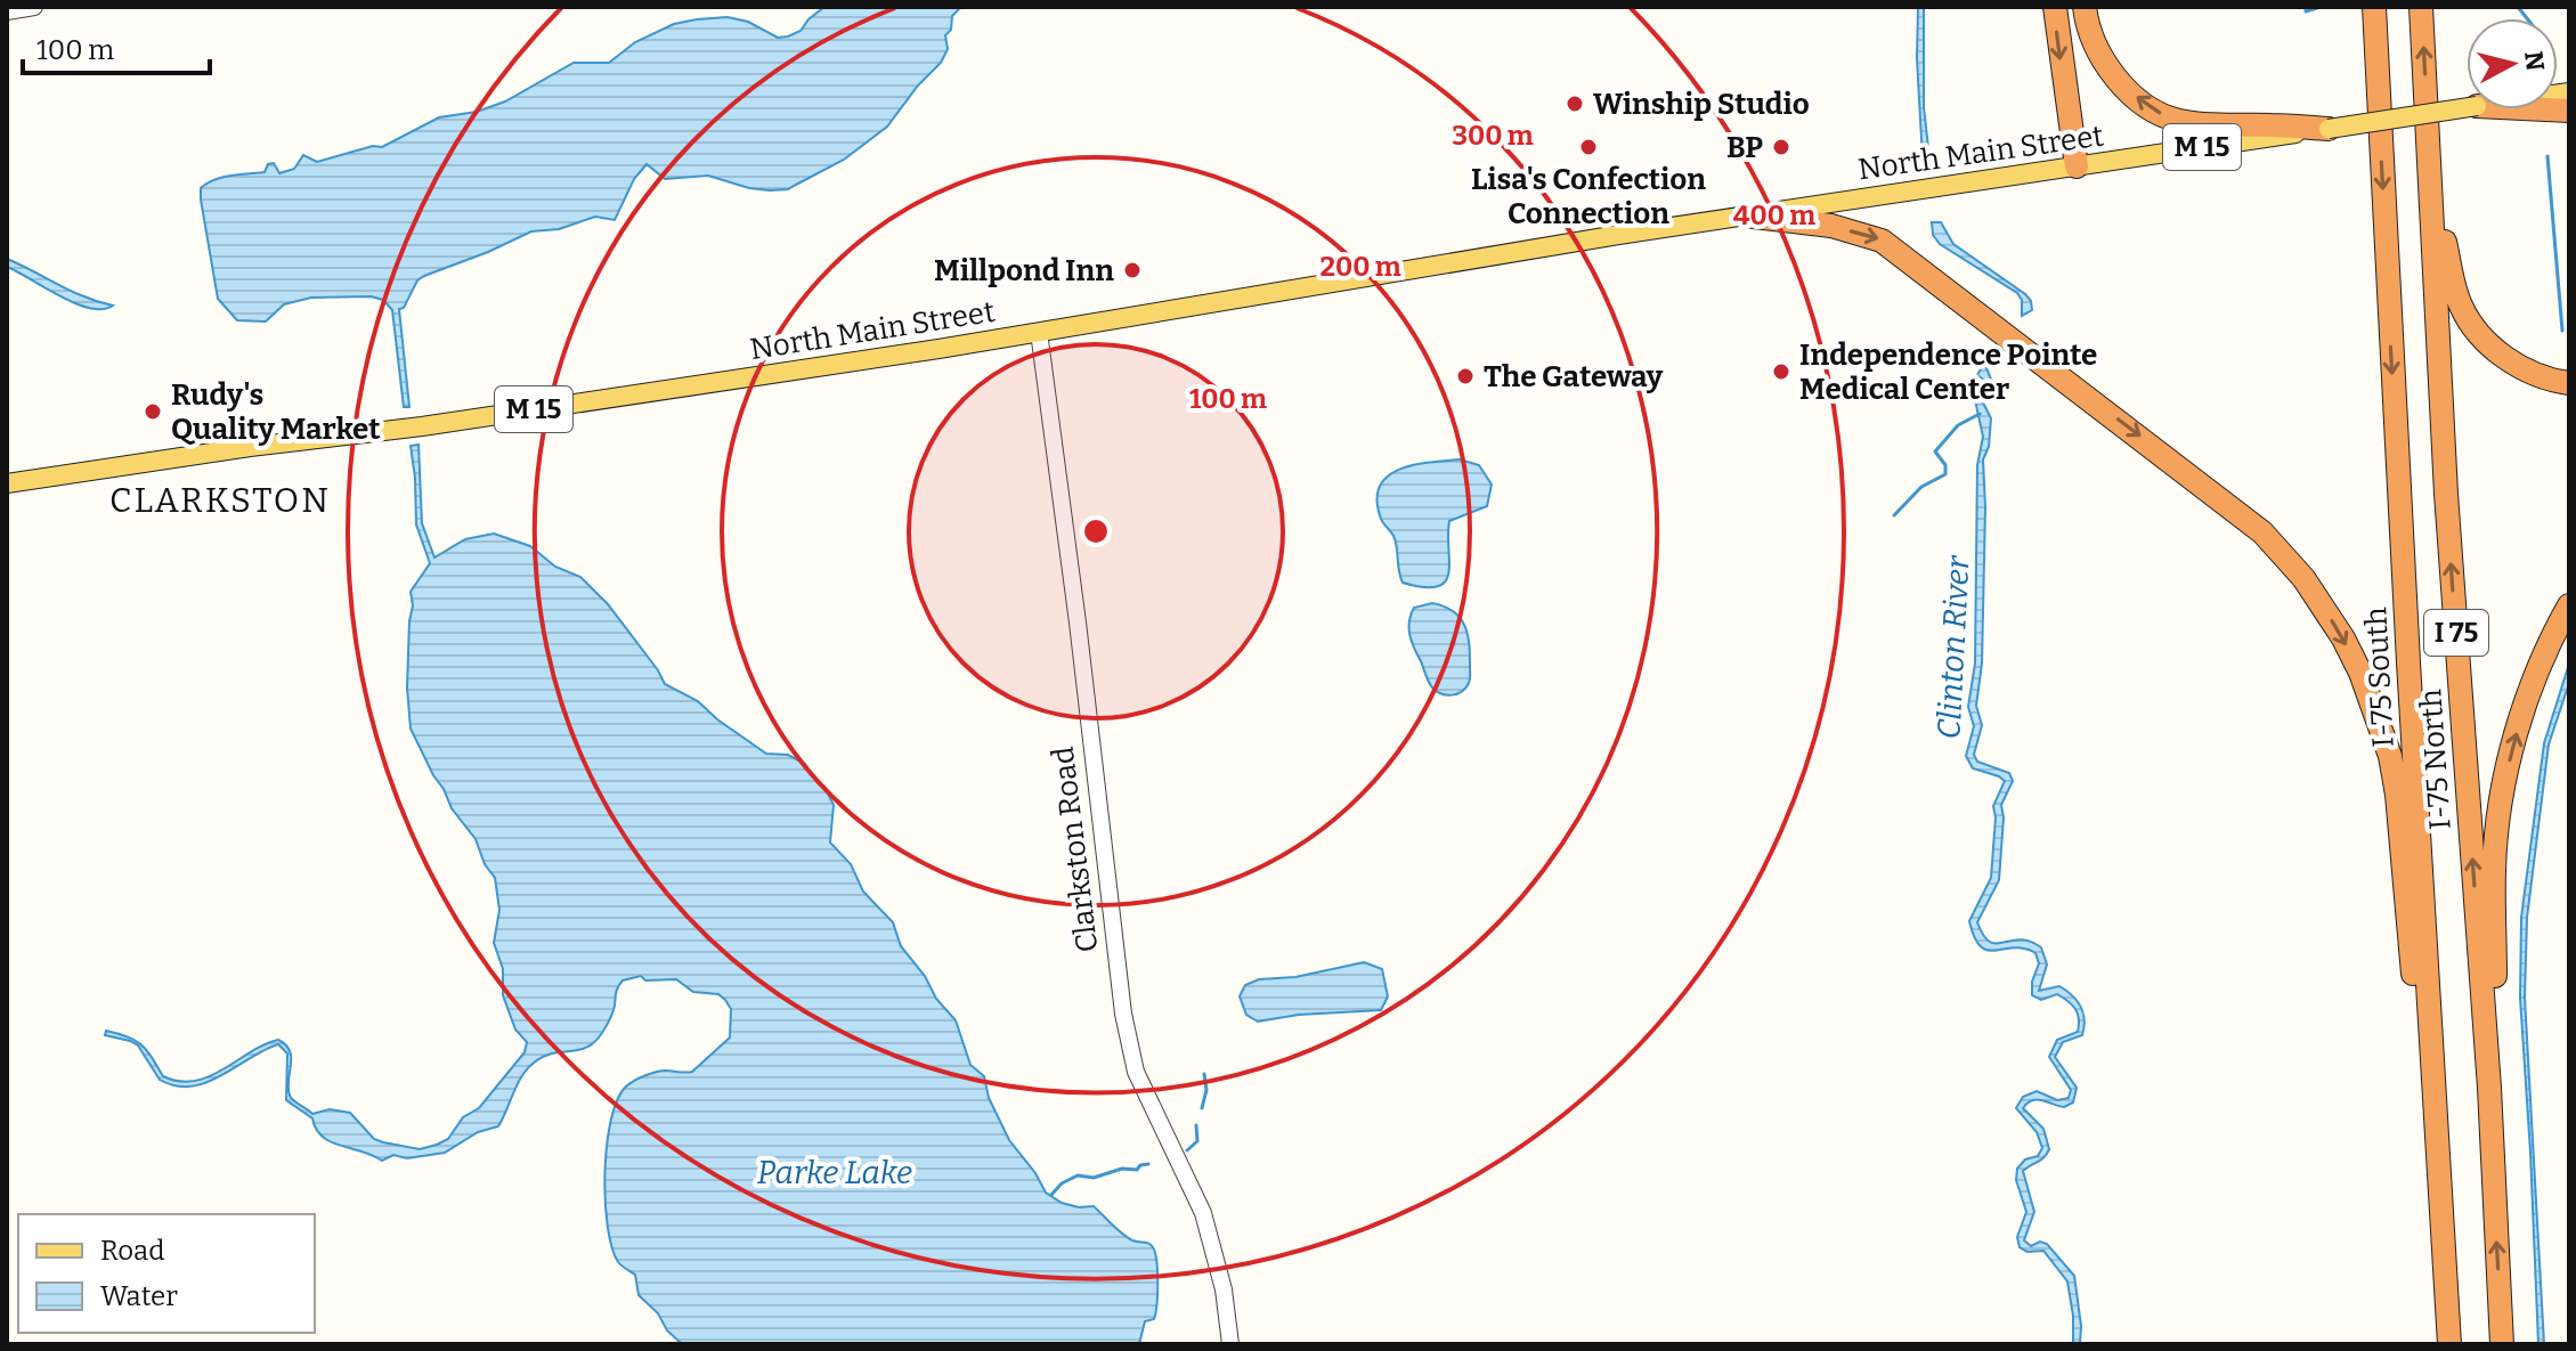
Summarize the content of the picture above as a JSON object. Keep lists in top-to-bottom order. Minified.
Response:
{"streets":{"highway":["I 75","I-75 South","I-75 North"],"main road":["M 15","North Main Street"],"street":["Clarkston Road"]},"crossings":[["M 15","North Main Street"],["North Main Street","Clarkston Road"]],"districts":["CLARKSTON"],"water":["Clinton River","Parke Lake"],"places":["Winship Studio","Lisa's Confection Connection","BP","Millpond Inn","Independence Pointe Medical Center","The Gateway","Rudy's Quality Market"],"legend":["Road","Water"],"scale_bar":"100 m","north":"right","rings":["300 m","400 m","200 m","100 m"]}
